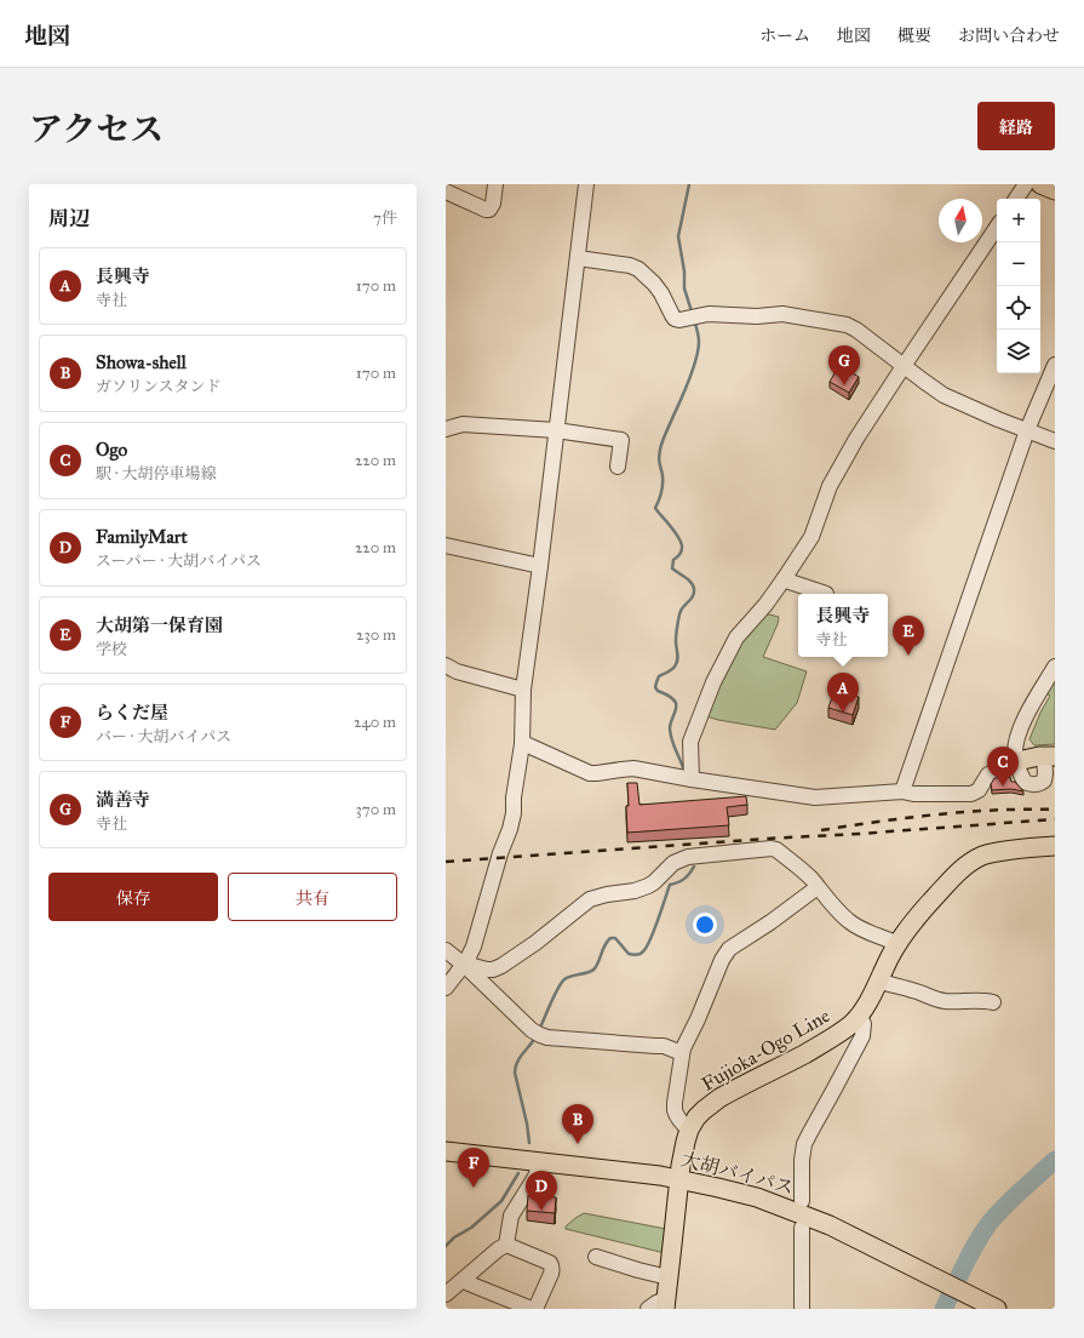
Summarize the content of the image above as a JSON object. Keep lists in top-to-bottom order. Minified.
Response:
{"streets":{"main road":["Fujioka-Ogo Line","大胡バイパス"]},"crossings":[["Fujioka-Ogo Line","大胡バイパス"]],"north":"top","page":{"header":"地図","nav":["ホーム","地図","概要","お問い合わせ"],"title":"アクセス","buttons":["経路",["保存","共有"]],"heading":["周辺","7件"],"map_buttons":["+","−"],"list":[{"mark":"A","name":"長興寺","note":"寺社","value":"170 m"},{"mark":"B","name":"Showa-shell","note":"ガソリンスタンド","value":"170 m"},{"mark":"C","name":"Ogo","note":"駅 · 大胡停車場線","value":"220 m"},{"mark":"D","name":"FamilyMart","note":"スーパー · 大胡バイパス","value":"220 m"},{"mark":"E","name":"大胡第一保育園","note":"学校","value":"230 m"},{"mark":"F","name":"らくだ屋","note":"バー · 大胡バイパス","value":"240 m"},{"mark":"G","name":"満善寺","note":"寺社","value":"370 m"}],"pins":["G","E","A","C","B","F","D"],"popup":["長興寺","寺社"]}}
